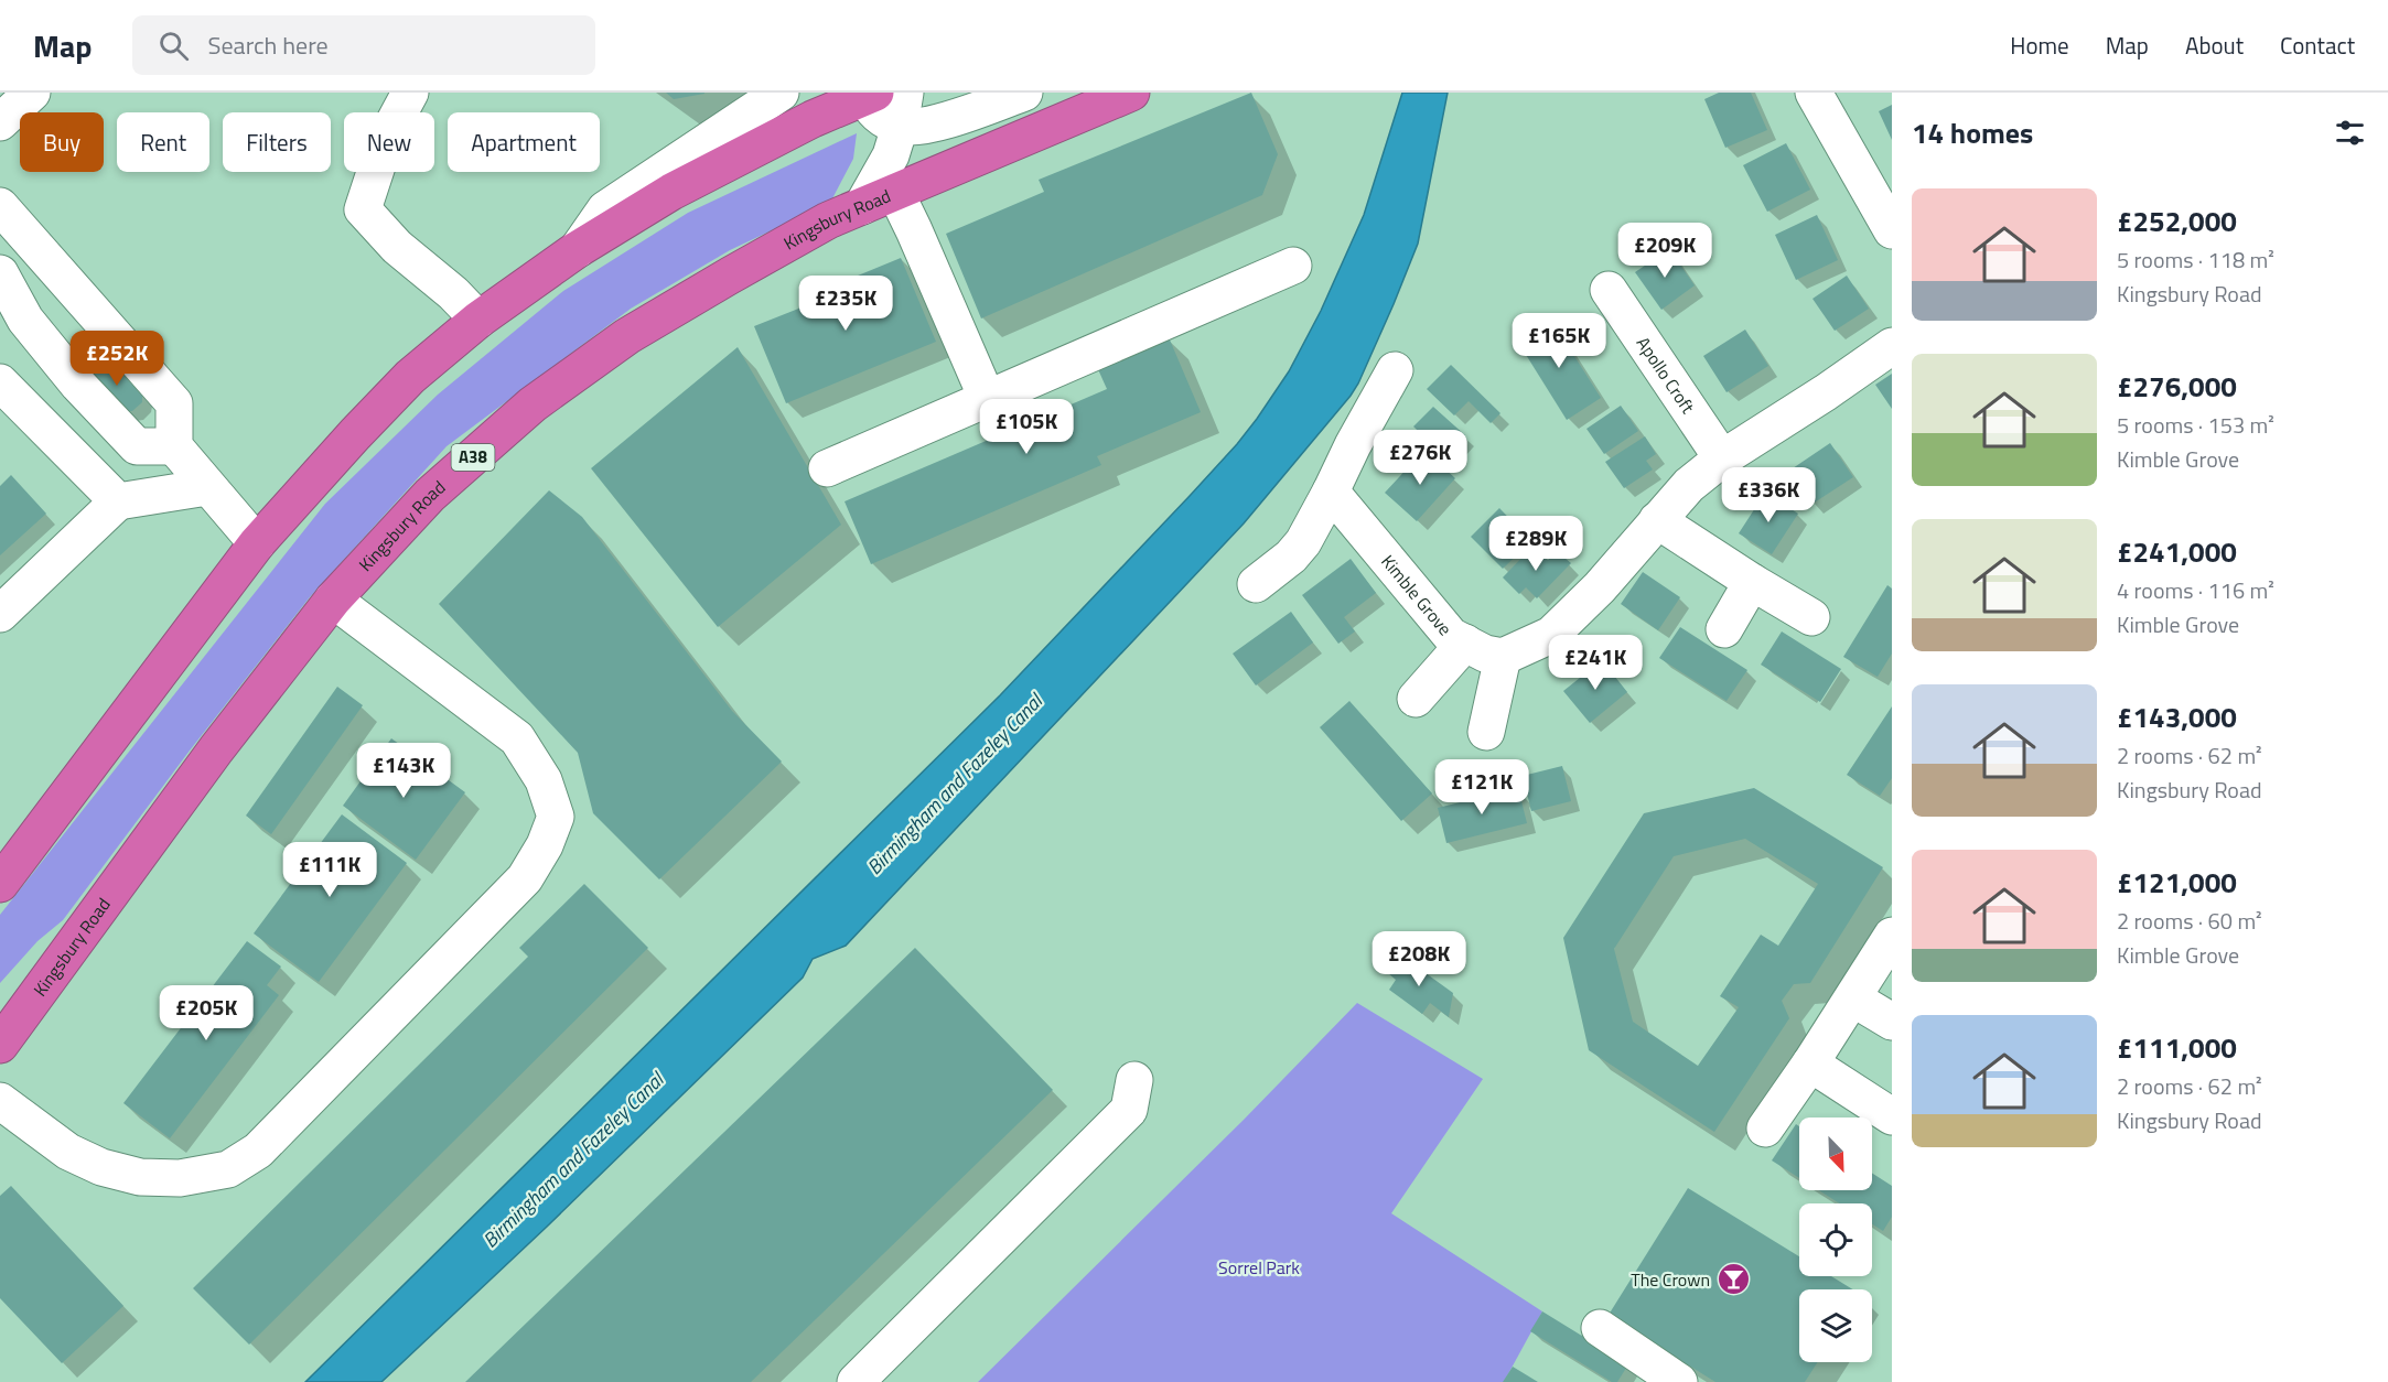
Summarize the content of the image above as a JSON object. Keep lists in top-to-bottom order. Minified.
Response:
{"streets":{"highway":["Kingsbury Road","A38"],"street":["Apollo Croft","Kimble Grove"]},"water":["Birmingham and Fazeley Canal"],"parks":["Sorrel Park"],"places":{"bar":["The Crown"]},"north":"bottom right","page":{"header":"Map","search":"Search here","nav":["Home","Map","About","Contact"],"heading":"14 homes","chip":["Buy","Rent","Filters","New","Apartment"],"list":[{"name":"£252,000","note":"5 rooms · 118 m² · Kingsbury Road"},{"name":"£276,000","note":"5 rooms · 153 m² · Kimble Grove"},{"name":"£241,000","note":"4 rooms · 116 m² · Kimble Grove"},{"name":"£143,000","note":"2 rooms · 62 m² · Kingsbury Road"},{"name":"£121,000","note":"2 rooms · 60 m² · Kimble Grove"},{"name":"£111,000","note":"2 rooms · 62 m² · Kingsbury Road"}],"price":["£209K","£235K","£165K","£252K","£105K","£276K","£336K","£289K","£241K","£143K","£121K","£111K","£208K","£205K"]}}
